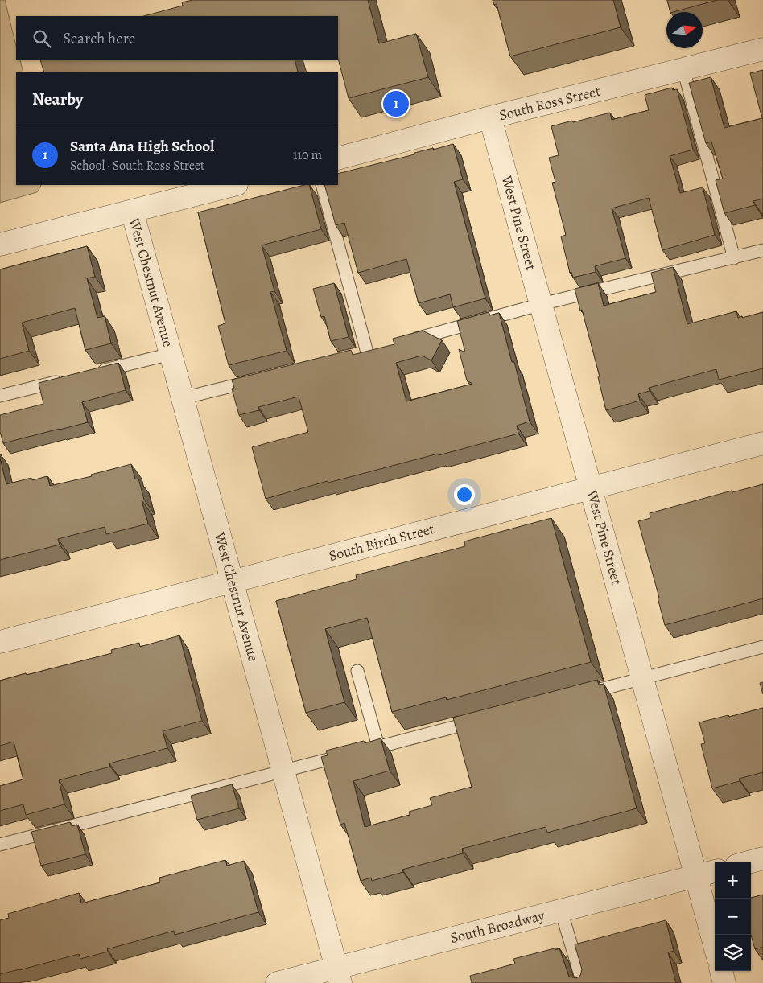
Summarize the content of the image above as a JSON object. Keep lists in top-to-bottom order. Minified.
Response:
{"streets":{"street":["South Ross Street","West Pine Street","West Chestnut Avenue","South Birch Street","South Broadway"]},"crossings":[["South Ross Street","West Pine Street"],["West Pine Street","South Birch Street"],["West Pine Street","South Broadway"],["West Chestnut Avenue","South Birch Street"],["West Chestnut Avenue","South Broadway"]],"north":"right","page":{"search":"Search here","heading":"Nearby","pins":"1","list":[{"mark":"1","name":"Santa Ana High School","note":"School · South Ross Street","value":"110 m"}],"map_buttons":["+","−"]}}
